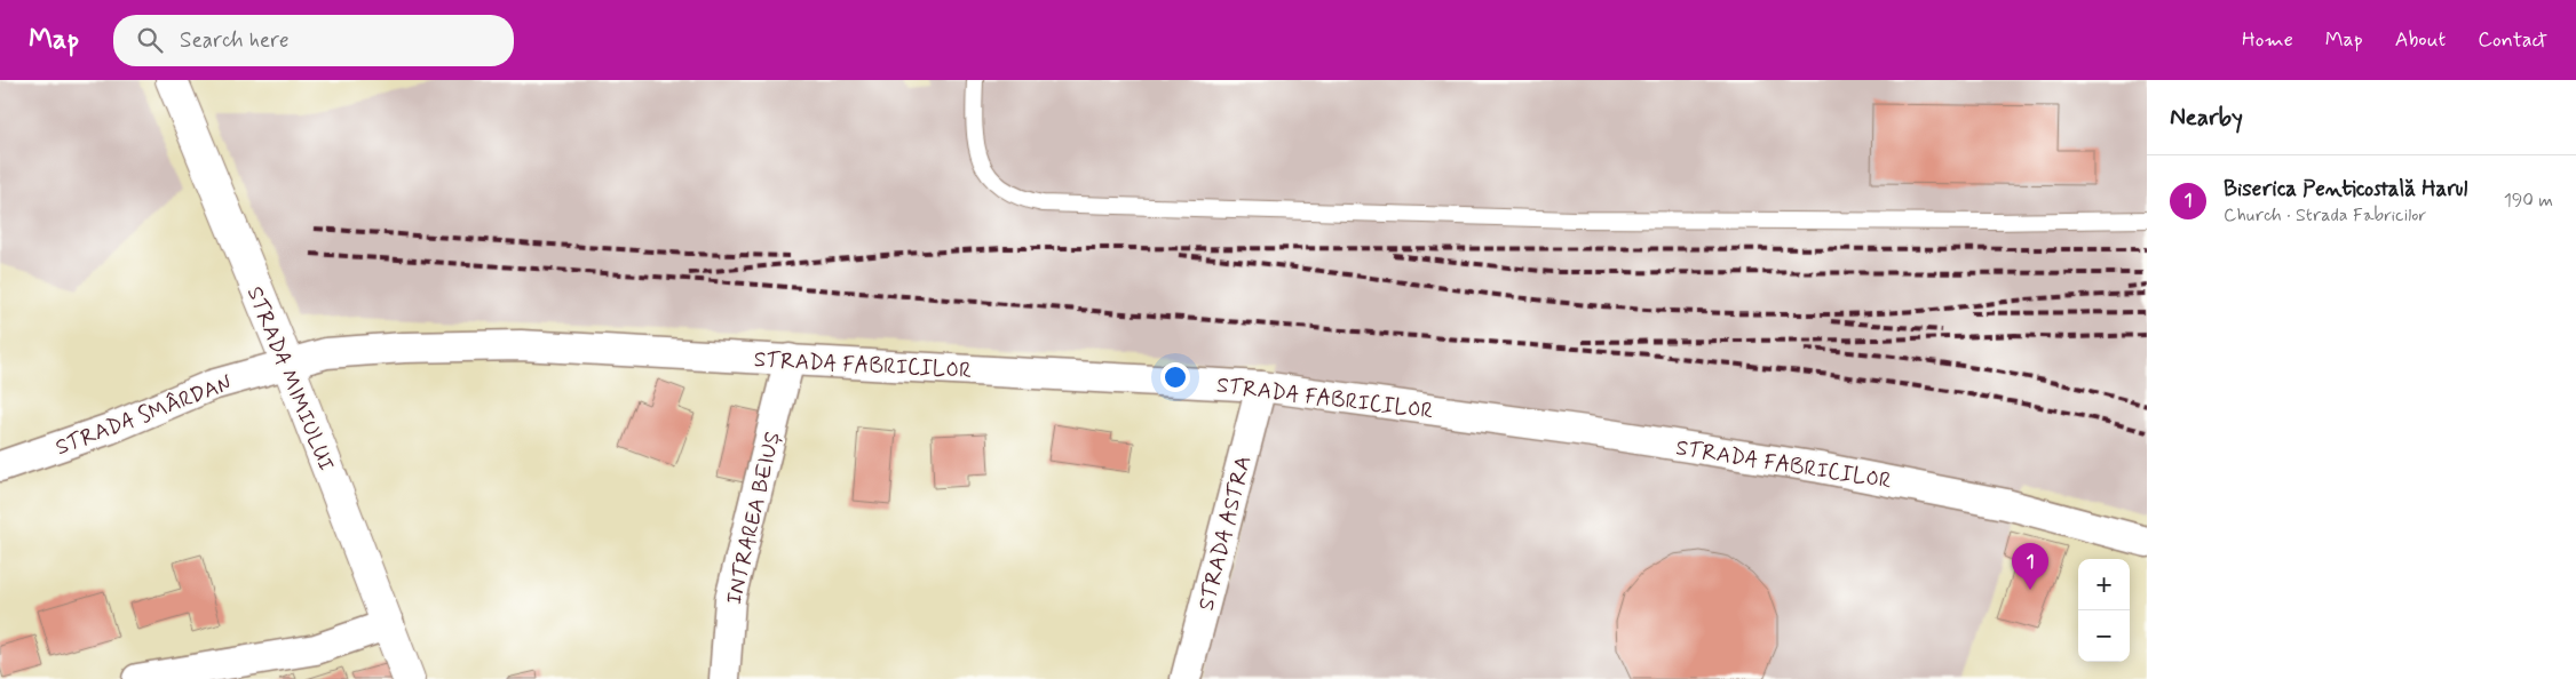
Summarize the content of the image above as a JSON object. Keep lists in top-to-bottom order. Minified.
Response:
{"streets":{"street":["STRADA FABRICILOR","STRADA MIMIULUI","STRADA SMÂRDAN","INTRAREA BEIUȘ","STRADA ASTRA"]},"crossings":[["STRADA FABRICILOR","STRADA MIMIULUI"],["STRADA FABRICILOR","STRADA SMÂRDAN"],["STRADA FABRICILOR","INTRAREA BEIUȘ"],["STRADA FABRICILOR","STRADA ASTRA"],["STRADA MIMIULUI","STRADA SMÂRDAN"]],"page":{"header":"Map","search":"Search here","nav":["Home","Map","About","Contact"],"heading":"Nearby","list":[{"mark":"1","name":"Biserica Penticostală Harul","note":"Church · Strada Fabricilor","value":"190 m"}],"pins":"1","map_buttons":["+","−"]}}
